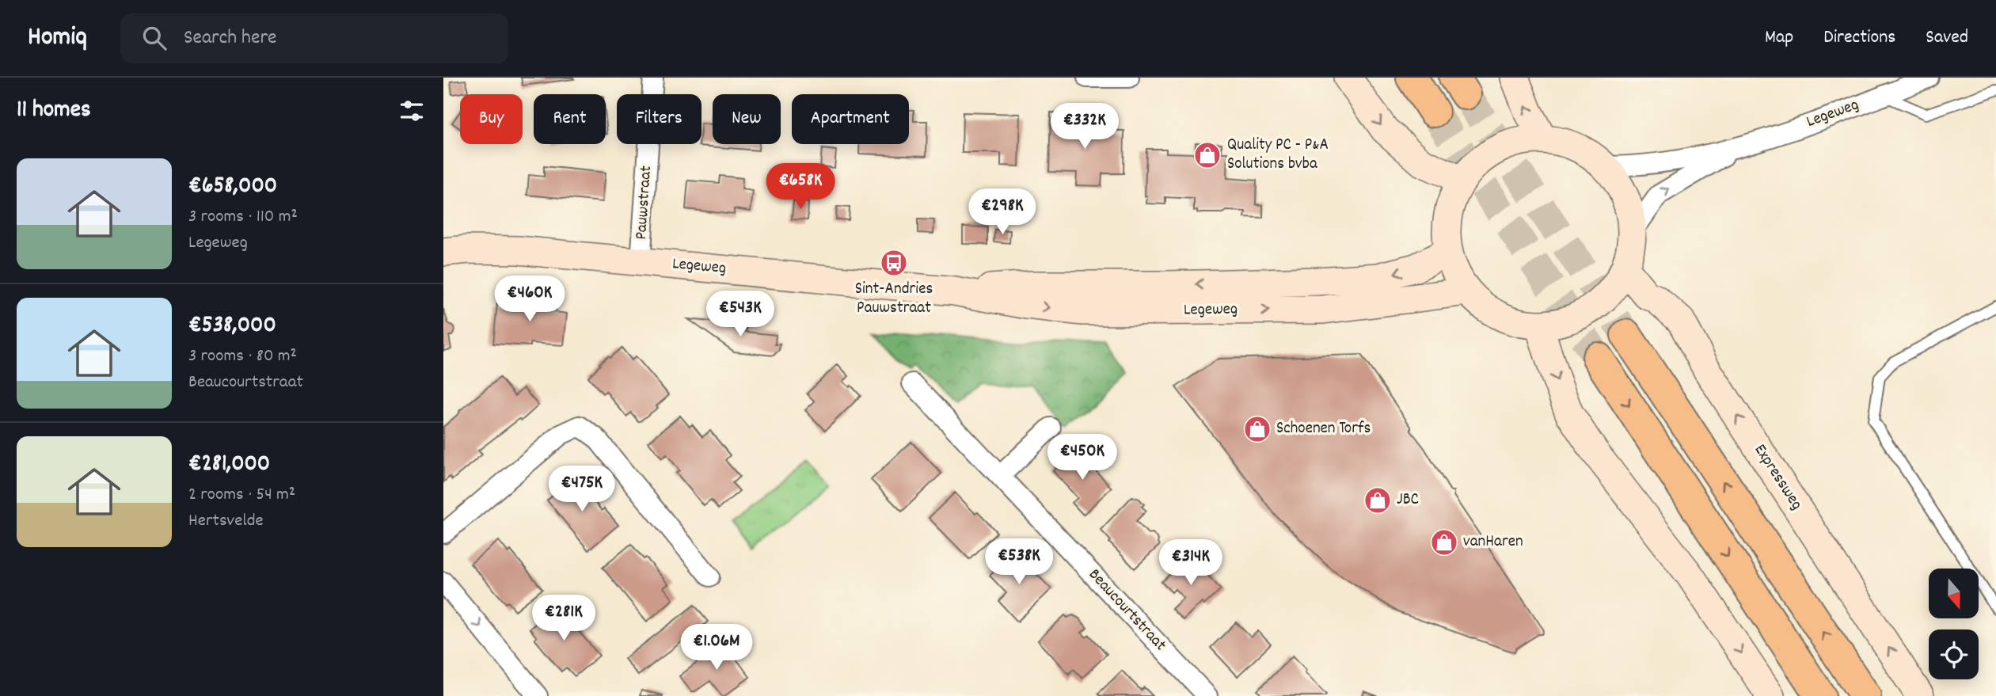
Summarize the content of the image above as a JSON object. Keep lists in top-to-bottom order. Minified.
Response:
{"streets":{"street":["Legeweg","Pauwstraat","Expressweg","Beaucourtstraat"]},"crossings":[["Legeweg","Pauwstraat"],["Legeweg","Expressweg"]],"places":{"shop":["Quality PC - P&A Solutions bvba","Schoenen Torfs","JBC","vanHaren"],"bus stop":["Sint-Andries Pauwstraat"]},"north":"bottom","page":{"header":"Homiq","search":"Search here","nav":["Map","Directions","Saved"],"heading":"11 homes","chip":["Buy","Rent","Filters","New","Apartment"],"price":["€332K","€658K","€298K","€460K","€543K","€450K","€475K","€538K","€314K","€281K","€1.06M"],"list":[{"name":"€658,000","note":"3 rooms · 110 m² · Legeweg"},{"name":"€538,000","note":"3 rooms · 80 m² · Beaucourtstraat"},{"name":"€281,000","note":"2 rooms · 54 m² · Hertsvelde"}]}}
